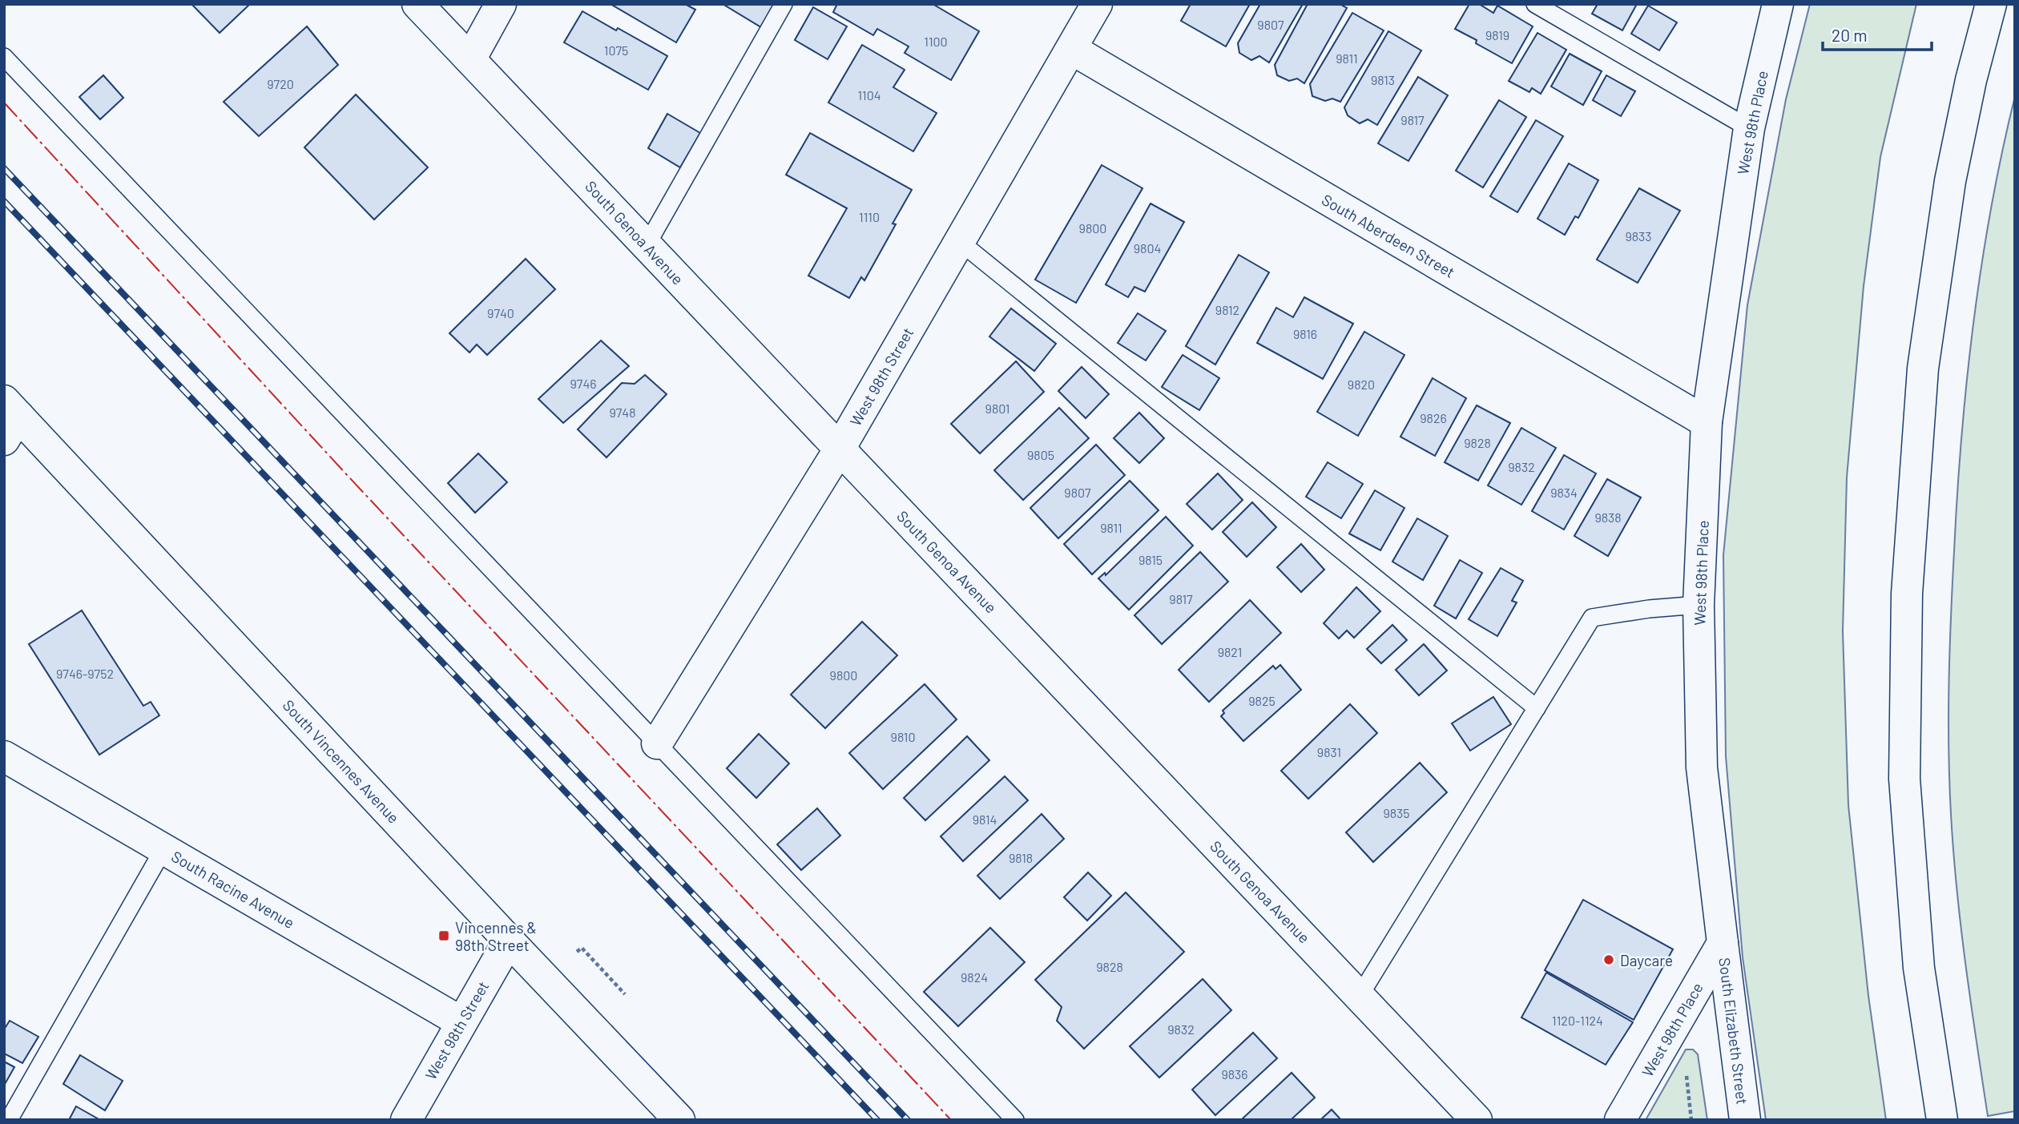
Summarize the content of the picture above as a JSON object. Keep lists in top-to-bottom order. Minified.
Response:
{"streets":{"main road":["West 98th Place","South Genoa Avenue","South Aberdeen Street","West 98th Street","South Vincennes Avenue","South Racine Avenue","South Elizabeth Street"]},"crossings":[["West 98th Place","South Aberdeen Street"],["West 98th Place","South Elizabeth Street"],["South Genoa Avenue","West 98th Street"],["South Aberdeen Street","West 98th Street"],["West 98th Street","South Vincennes Avenue"],["West 98th Street","South Racine Avenue"]],"places":{"transit":["Vincennes & 98th Street"],"other":["Daycare"]},"house_numbers":["9807","9819","1100","1075","9811","9813","9720","1104","9817","1110","9800","9833","9804","9812","9740","9816","9746","9820","9801","9748","9826","9828","9805","9832","9807","9834","9838","9811","9815","9817","9821","9746-9752","9800","9825","9810","9831","9835","9814","9818","9828","9824","1120-1124","9832","9836"],"scale_bar":"20 m"}
